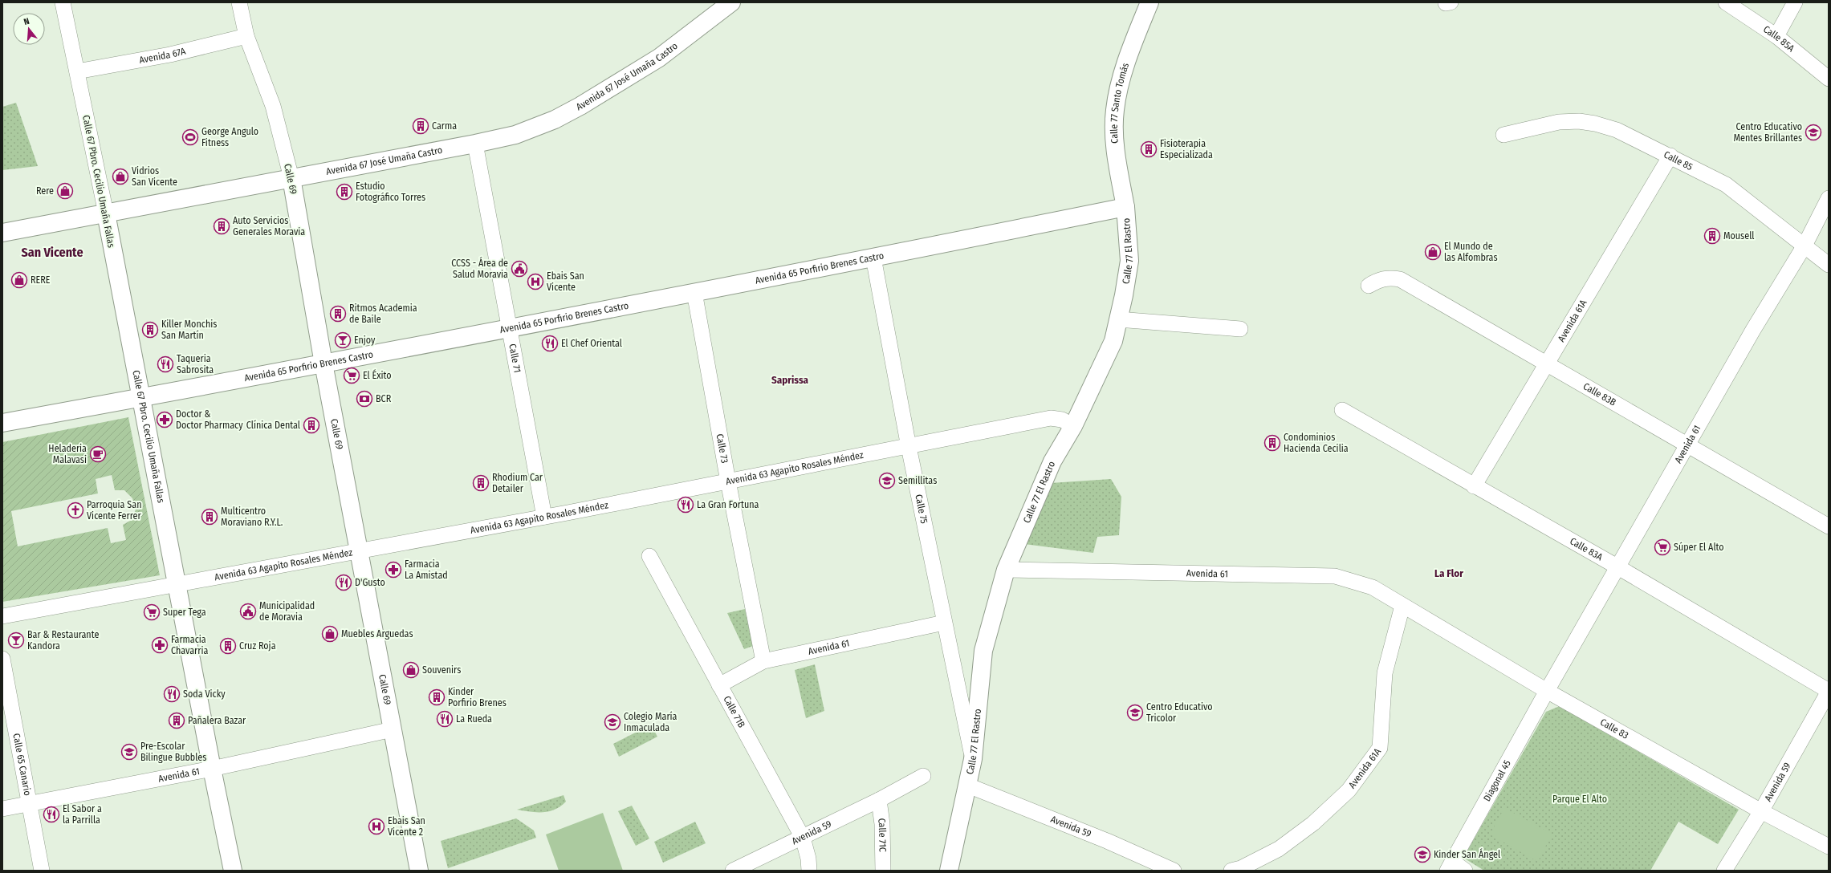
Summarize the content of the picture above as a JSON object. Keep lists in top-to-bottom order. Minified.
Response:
{"streets":{"main road":["Avenida 67 José Umaña Castro","Calle 77 Santo Tomás","Calle 69","Calle 67 Pbro. Cecilio Umaña Fallas","Calle 77 El Rastro","Avenida 65 Porfirio Brenes Castro"],"street":["Calle 85A","Avenida 67A","Calle 85","Avenida 61A","Calle 71","Calle 83B","Avenida 61","Calle 73","Avenida 63 Agapito Rosales Méndez","Calle 75","Calle 83A","Calle 71B","Calle 83","Calle 65 Canario","Diagonal 45","Avenida 59","Calle 71C"]},"crossings":[["Avenida 67A","Calle 69"],["Avenida 67A","Calle 67 Pbro. Cecilio Umaña Fallas"],["Avenida 67 José Umaña Castro","Calle 69"],["Avenida 67 José Umaña Castro","Calle 67 Pbro. Cecilio Umaña Fallas"],["Avenida 67 José Umaña Castro","Calle 71"],["Calle 77 Santo Tomás","Calle 77 El Rastro"],["Calle 77 Santo Tomás","Avenida 65 Porfirio Brenes Castro"],["Calle 85","Avenida 61A"],["Calle 85","Avenida 61"],["Calle 69","Avenida 65 Porfirio Brenes Castro"],["Calle 69","Avenida 61"],["Calle 69","Avenida 63 Agapito Rosales Méndez"],["Calle 67 Pbro. Cecilio Umaña Fallas","Avenida 65 Porfirio Brenes Castro"],["Calle 67 Pbro. Cecilio Umaña Fallas","Avenida 61"],["Calle 67 Pbro. Cecilio Umaña Fallas","Avenida 63 Agapito Rosales Méndez"],["Calle 77 El Rastro","Avenida 65 Porfirio Brenes Castro"],["Calle 77 El Rastro","Avenida 61"],["Calle 77 El Rastro","Avenida 63 Agapito Rosales Méndez"],["Calle 77 El Rastro","Calle 75"],["Calle 77 El Rastro","Avenida 59"],["Avenida 65 Porfirio Brenes Castro","Calle 71"],["Avenida 65 Porfirio Brenes Castro","Calle 73"],["Avenida 65 Porfirio Brenes Castro","Calle 75"],["Avenida 61A","Calle 83B"],["Avenida 61A","Avenida 61"],["Avenida 61A","Calle 83A"],["Avenida 61A","Calle 83"],["Calle 71","Avenida 63 Agapito Rosales Méndez"],["Calle 83B","Avenida 61"],["Avenida 61","Calle 73"],["Avenida 61","Calle 75"],["Avenida 61","Calle 83A"],["Avenida 61","Calle 71B"],["Avenida 61","Calle 83"],["Avenida 61","Calle 65 Canario"],["Avenida 61","Diagonal 45"],["Calle 73","Avenida 63 Agapito Rosales Méndez"],["Avenida 63 Agapito Rosales Méndez","Calle 75"],["Calle 83A","Avenida 59"],["Calle 71B","Avenida 59"],["Calle 83","Diagonal 45"],["Calle 83","Avenida 59"],["Avenida 59","Calle 71C"]],"districts":["San Vicente","Saprissa","La Flor"],"parks":["Parque El Alto"],"places":{"building":["Carma","Fisioterapia Especializada","Estudio Fotográfico Torres","Auto Servicios Generales Moravia","Mousell","Ritmos Academia de Baile","Killer Monchis San Martín","Clínica Dental","Condominios Hacienda Cecilia","Rhodium Car Detailer","Multicentro Moraviano R.Y.L.","Cruz Roja","Kinder Porfirio Brenes","Pañalera Bazar"],"school or university":["Centro Educativo Mentes Brillantes","Semillitas","Centro Educativo Tricolor","Colegio María Inmaculada","Pre-Escolar Bilingue Bubbles","Kinder San Ángel"],"sports":["George Angulo Fitness"],"shop":["Vidrios San Vicente","Rere","El Mundo de las Alfombras","RERE","Muebles Arguedas","Souvenirs"],"public building":["CCSS - Área de Salud Moravia","Municipalidad de Moravia"],"hospital":["Ebais San Vicente","Ebais San Vicente 2"],"bar":["Enjoy","Bar & Restaurante Kandora"],"restaurant":["El Chef Oriental","Taqueria Sabrosita","La Gran Fortuna","D'Gusto","Soda Vicky","La Rueda","El Sabor a la Parrilla"],"supermarket":["El Éxito","Súper El Alto","Super Tega"],"bank":["BCR"],"pharmacy":["Doctor & Doctor Pharmacy","Farmacia La Amistad","Farmacia Chavarria"],"cafe":["Heladeria Malavasi"],"church":["Parroquia San Vicente Ferrer"]},"north":"top"}
